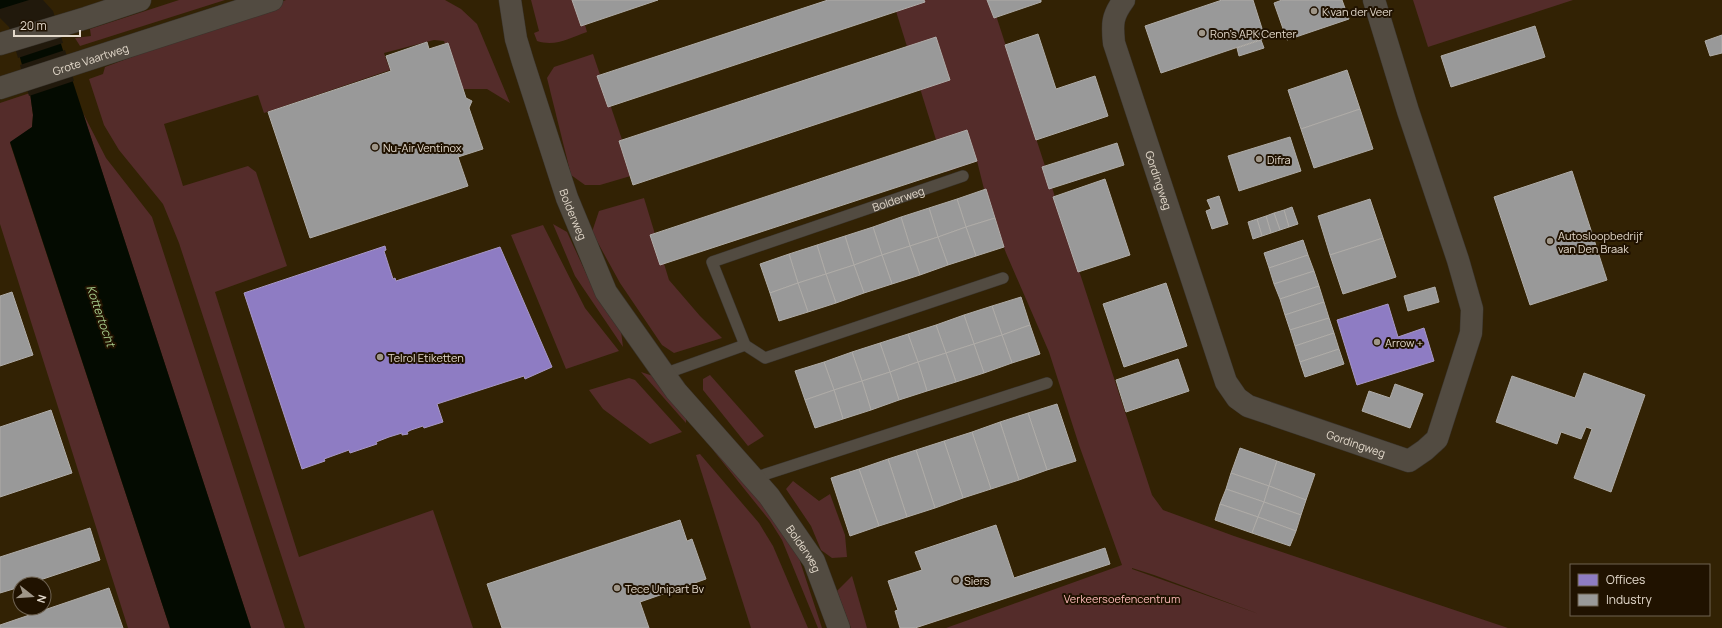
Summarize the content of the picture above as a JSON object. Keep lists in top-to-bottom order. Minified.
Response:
{"streets":{"street":["Grote Vaartweg","Gordingweg","Bolderweg"]},"water":["Kottertocht"],"parks":["Verkeersoefencentrum"],"places":["K van der Veer","Ron's APK Center","Nu-Air Ventinox","Difra","Autosloopbedrijf van Den Braak","Arrow +","Telrol Etiketten","Siers","Tece Unipart Bv"],"legend":["Offices","Industry"],"scale_bar":"20 m","north":"right"}
